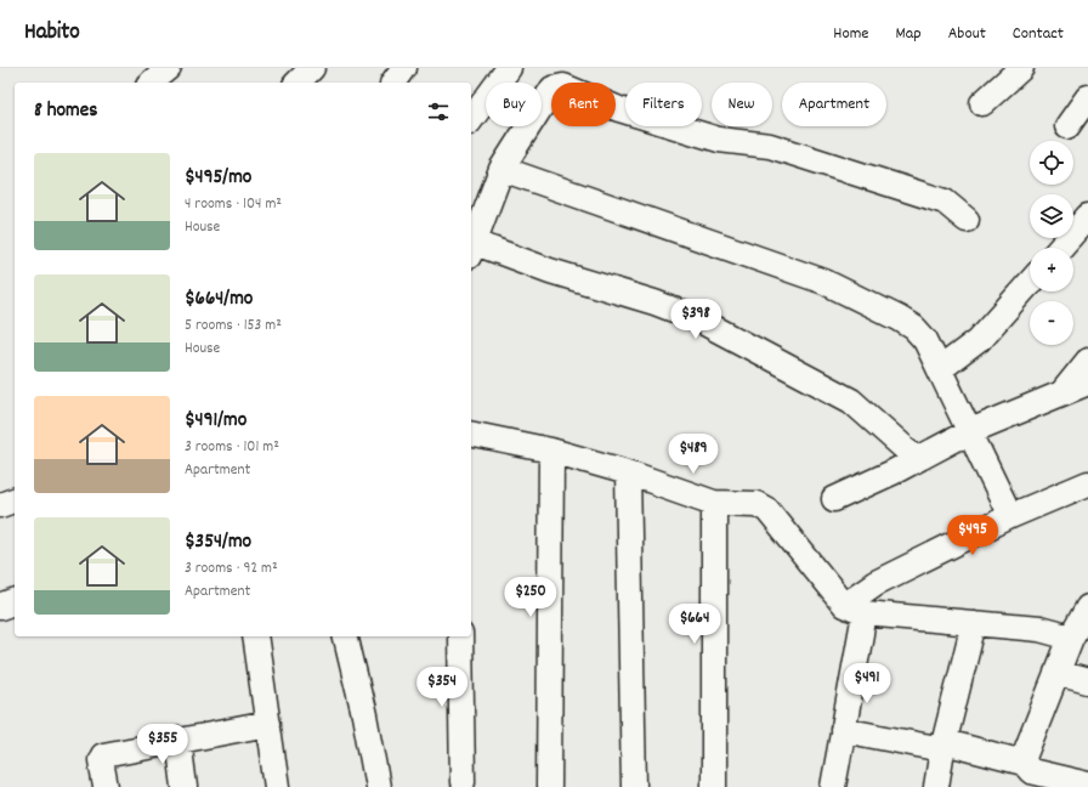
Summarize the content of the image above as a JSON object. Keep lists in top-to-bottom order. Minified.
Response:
{"page":{"header":"Habito","nav":["Home","Map","About","Contact"],"chip":["Buy","Rent","Filters","New","Apartment"],"heading":"8 homes","map_buttons":["+","−"],"list":[{"name":"$495/mo","note":"4 rooms · 104 m² · House"},{"name":"$664/mo","note":"5 rooms · 153 m² · House"},{"name":"$491/mo","note":"3 rooms · 101 m² · Apartment"},{"name":"$354/mo","note":"3 rooms · 92 m² · Apartment"}],"price":["$398","$489","$495","$250","$664","$491","$354","$355"]}}
